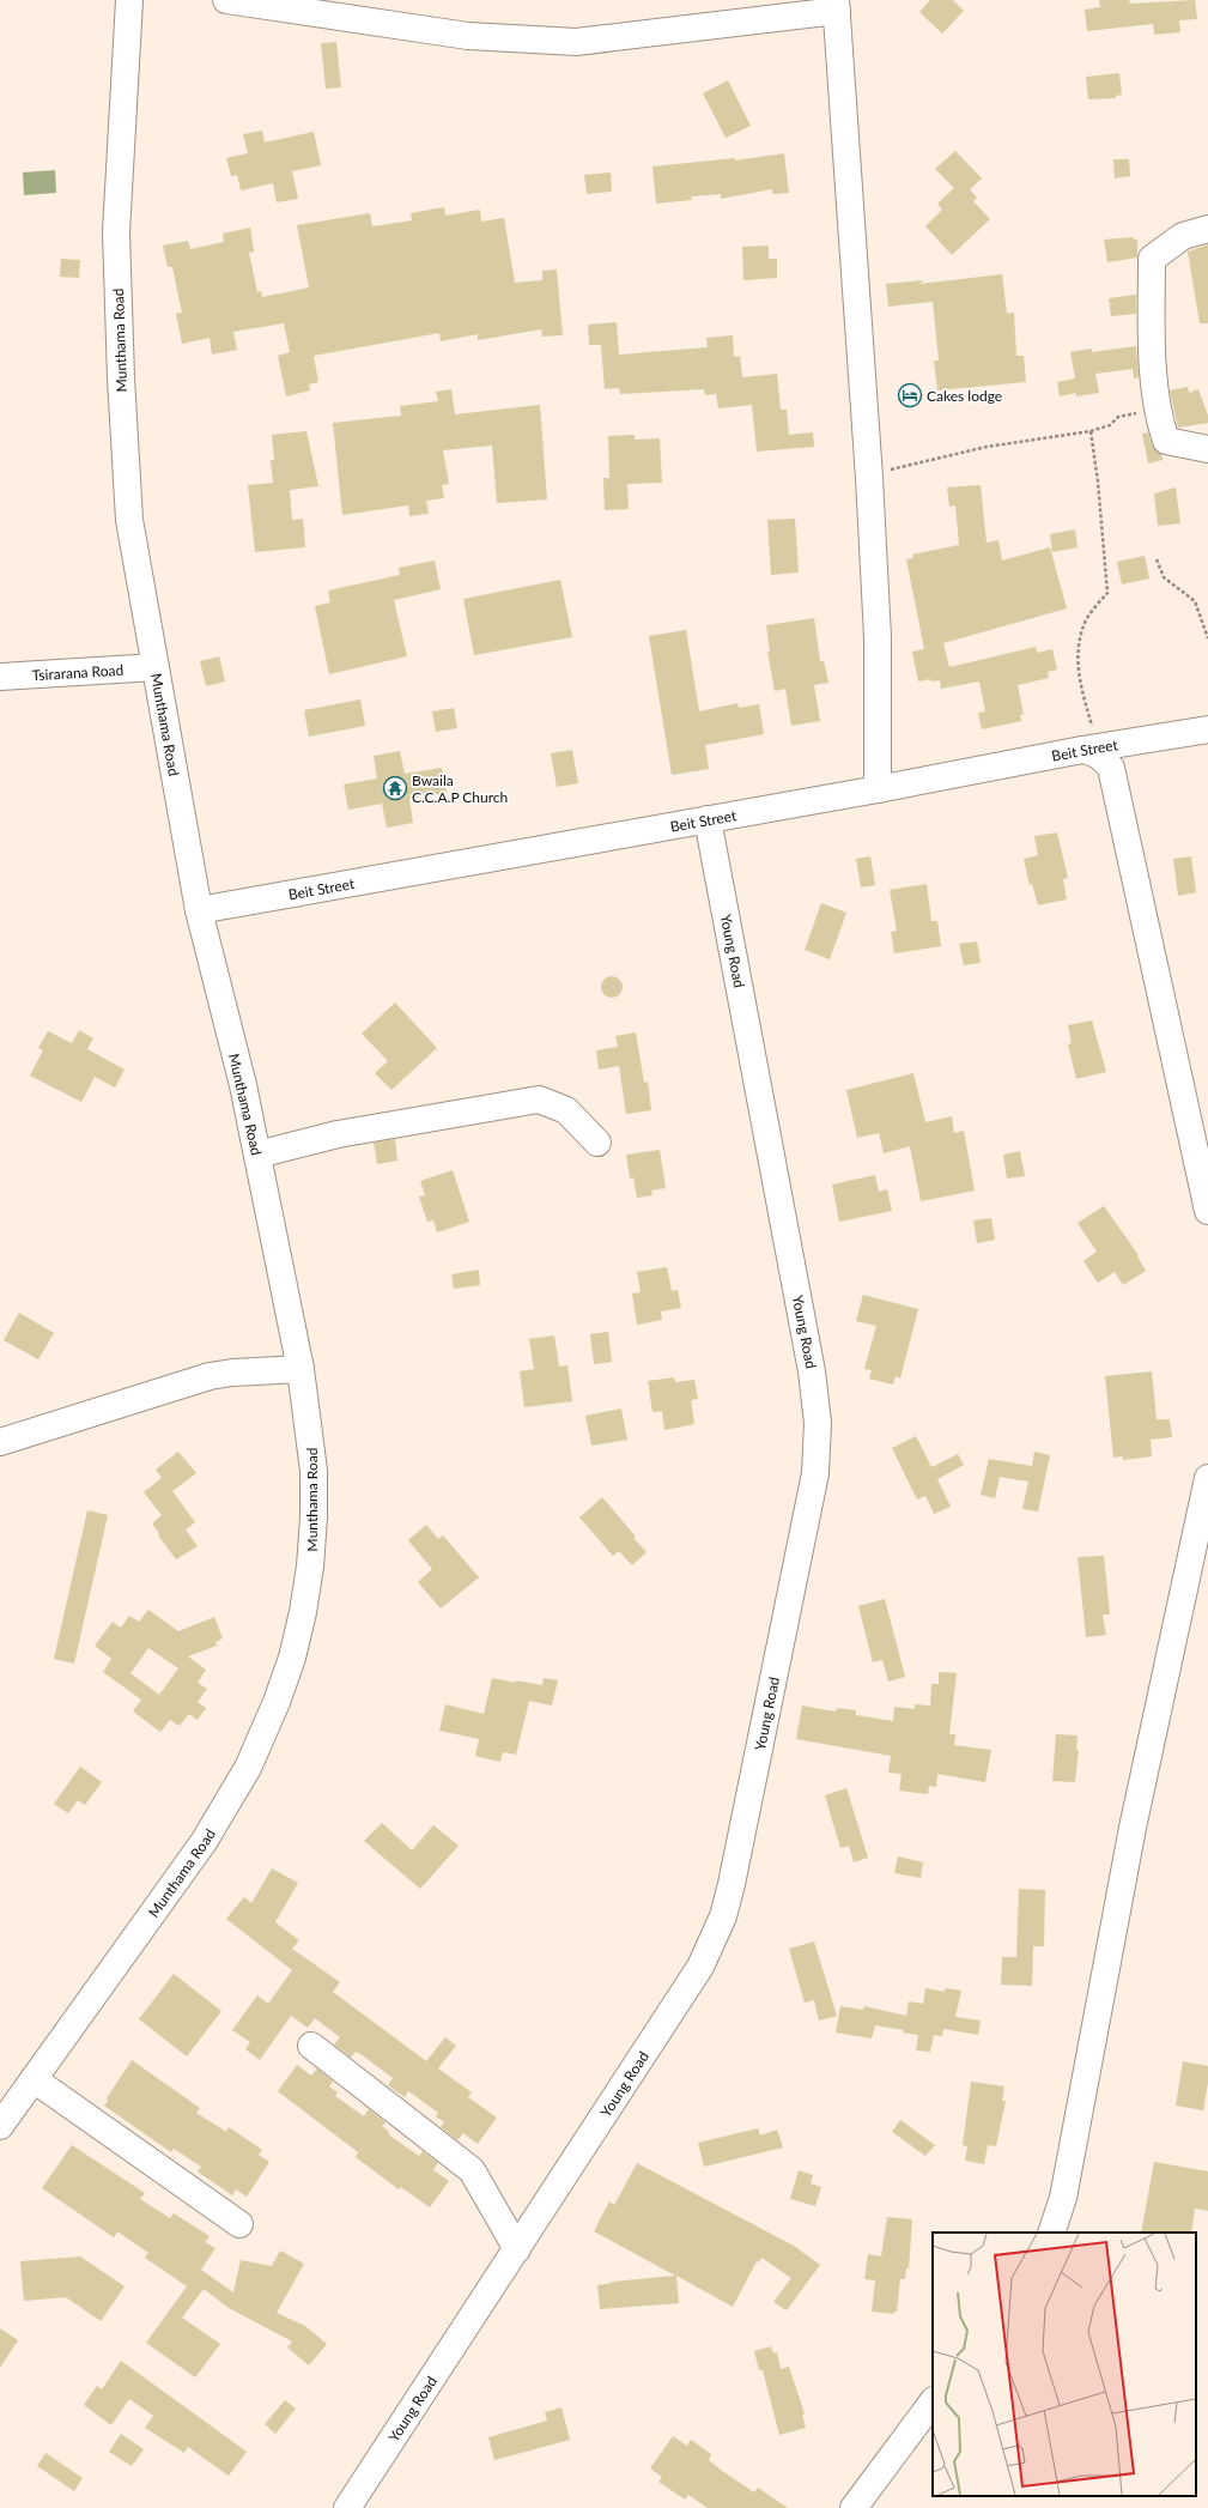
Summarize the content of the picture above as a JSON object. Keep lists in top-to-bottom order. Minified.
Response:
{"streets":{"street":["Munthama Road","Tsirarana Road","Beit Street","Young Road"]},"crossings":[["Munthama Road","Tsirarana Road"],["Munthama Road","Beit Street"],["Beit Street","Young Road"]],"places":{"hotel":["Cakes lodge"],"temple":["Bwaila C.C.A.P Church"]}}
